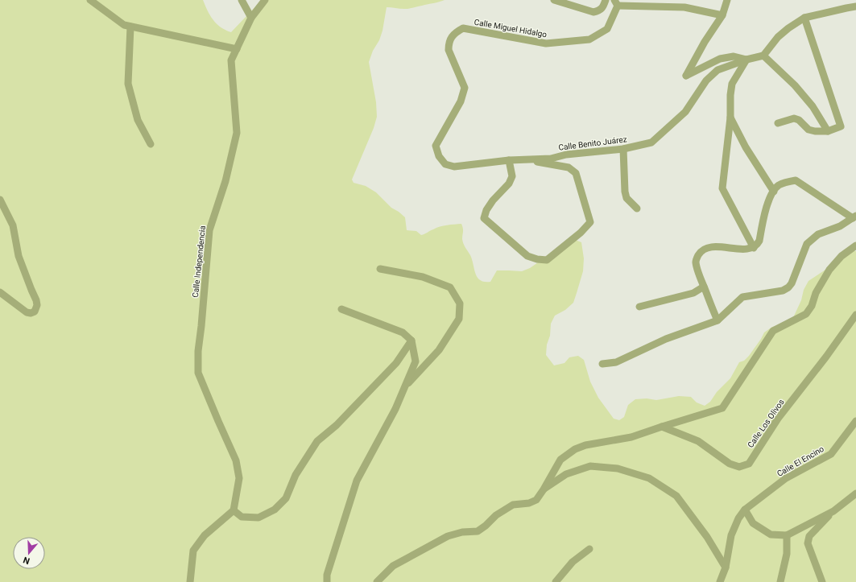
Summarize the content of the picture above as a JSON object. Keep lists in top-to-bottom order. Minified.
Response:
{"streets":{"street":["Calle Miguel Hidalgo","Calle Benito Juárez","Calle Independencia","Calle Los Olivos","Calle El Encino"]},"north":"bottom"}
